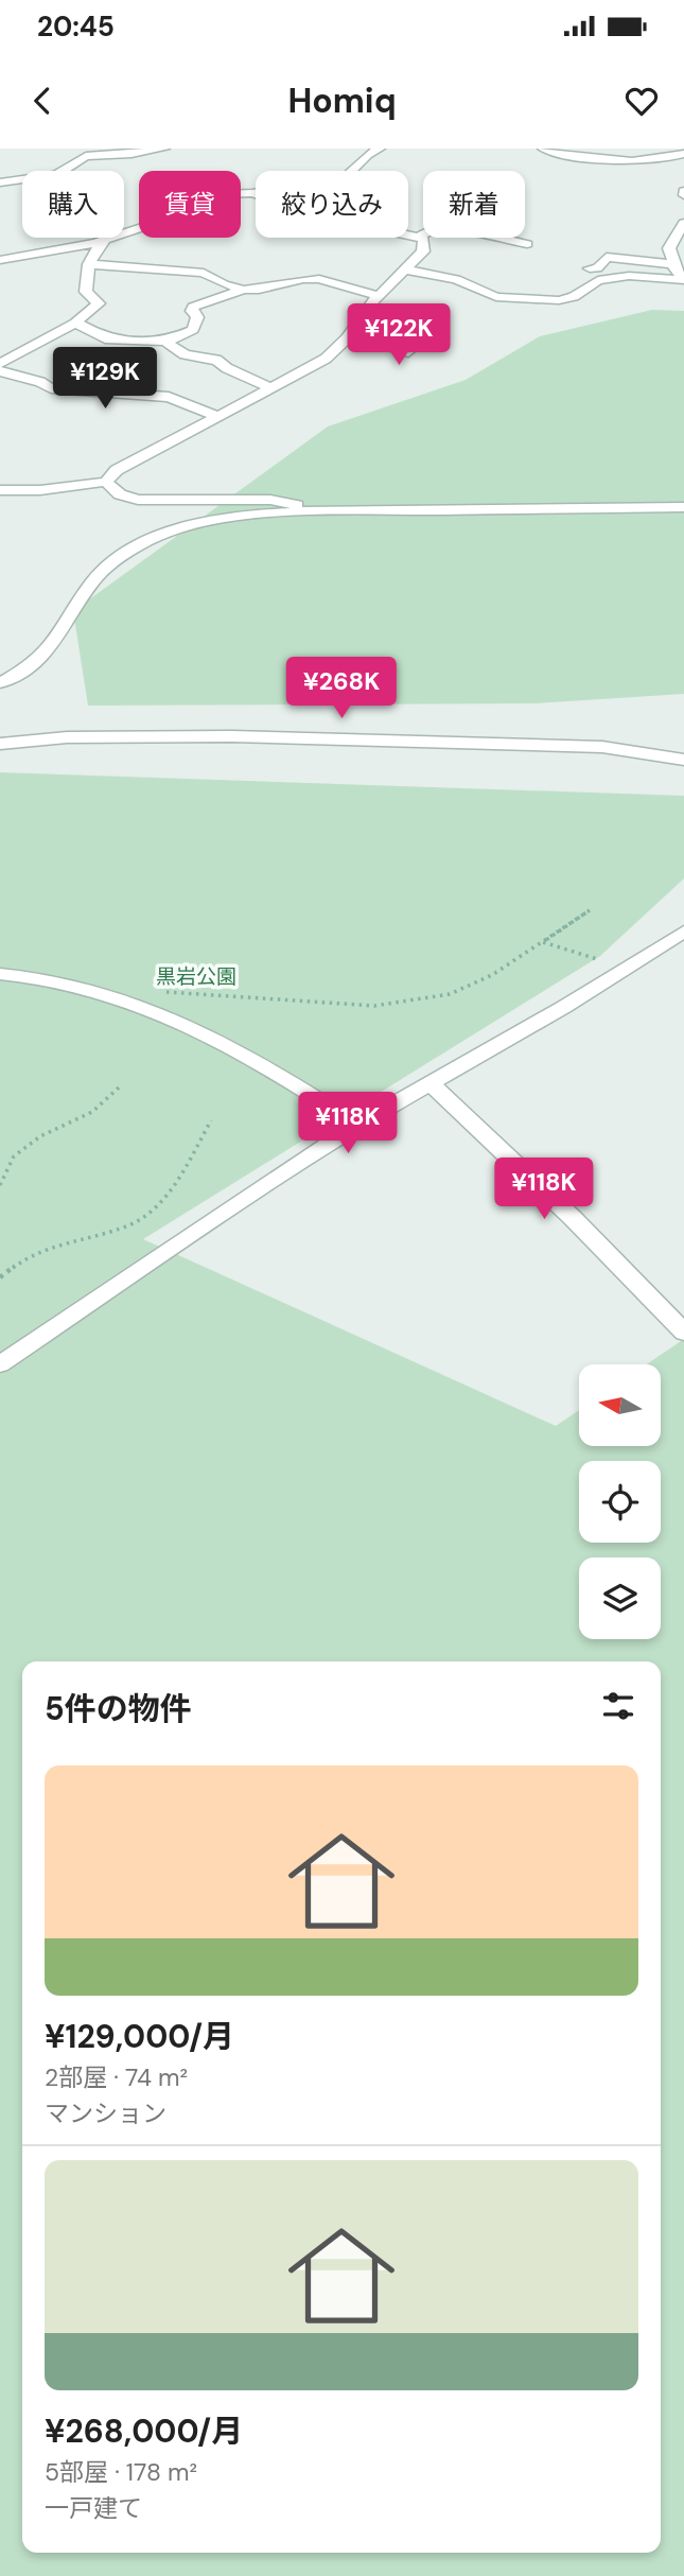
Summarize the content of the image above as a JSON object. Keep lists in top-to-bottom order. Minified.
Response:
{"parks":["黒岩公園"],"north":"left","page":{"status":"20:45","header":"Homiq","chip":["購入","賃貸","絞り込み","新着"],"price":["¥122K","¥129K","¥268K","¥118K","¥118K"],"heading":"5件の物件","list":[{"name":"¥129,000/月","note":"2部屋 · 74 m² · マンション"},{"name":"¥268,000/月","note":"5部屋 · 178 m² · 一戸建て"}]}}
